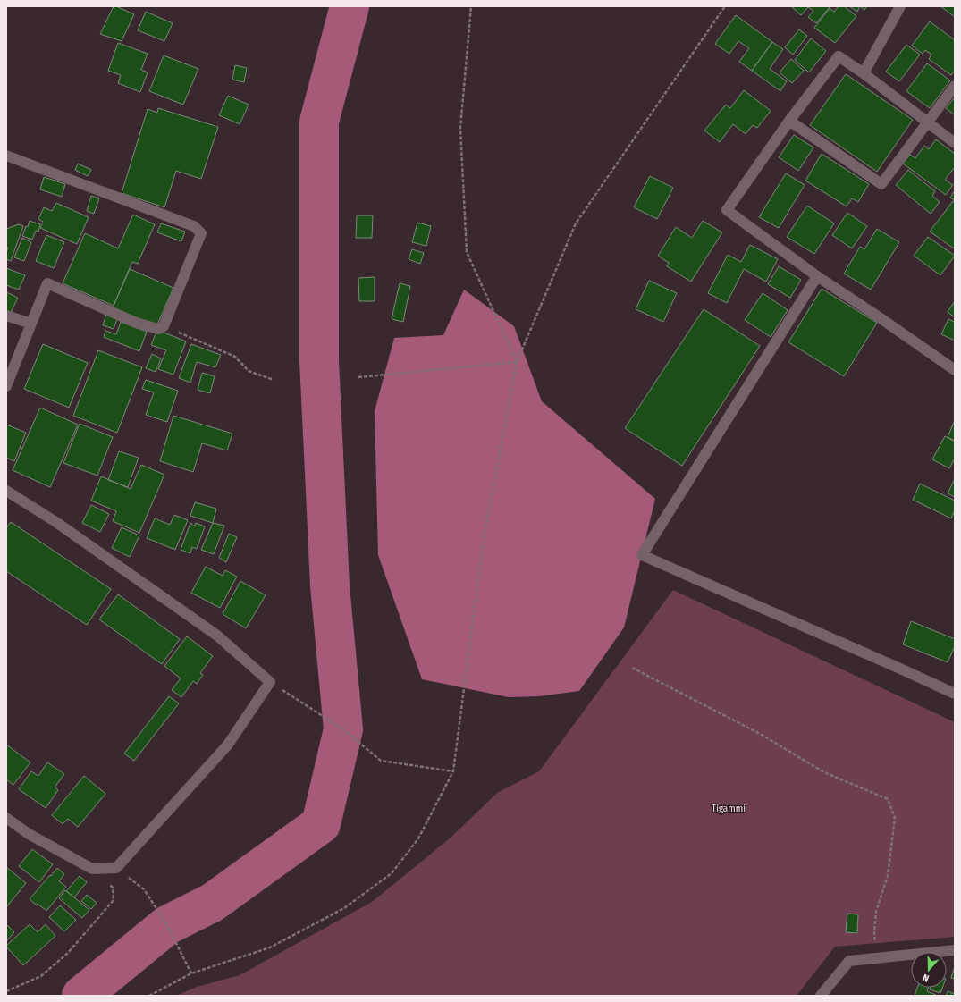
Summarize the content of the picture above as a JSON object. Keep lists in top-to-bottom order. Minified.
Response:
{"parks":["Tigammi"],"north":"bottom"}
